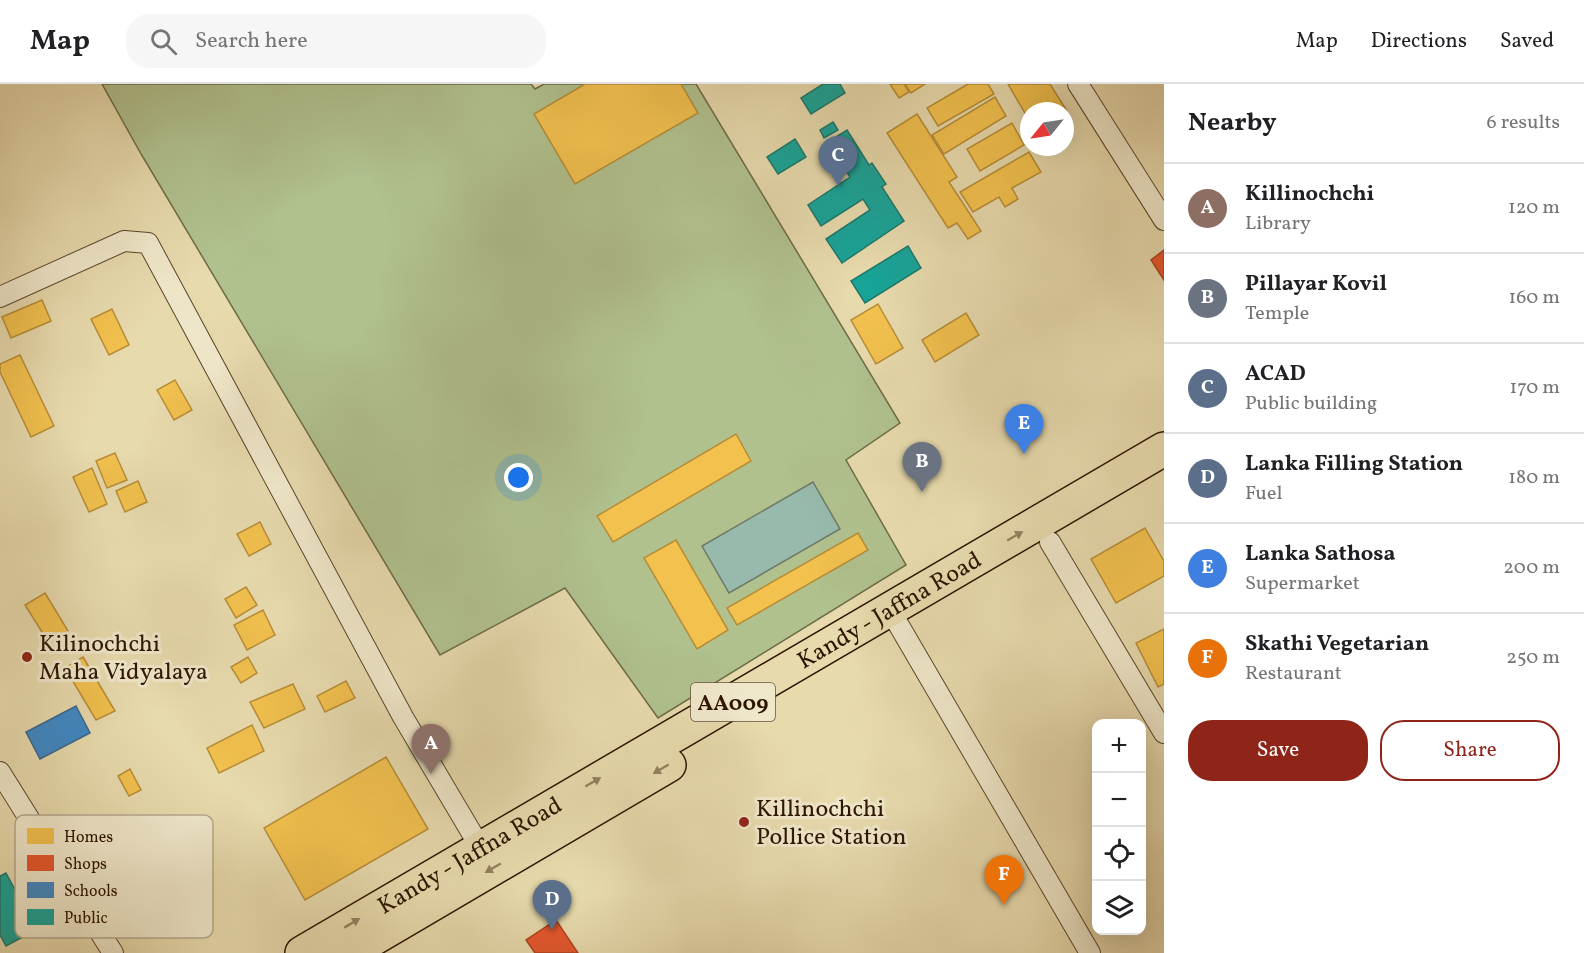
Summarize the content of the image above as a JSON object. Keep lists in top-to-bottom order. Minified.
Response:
{"streets":{"highway":["Kandy - Jaffna Road","AA009"]},"places":["Kilinochchi Maha Vidyalaya","Killinochchi Pollice Station"],"legend":["Homes","Shops","Schools","Public"],"north":"bottom left","page":{"header":"Map","search":"Search here","nav":["Map","Directions","Saved"],"heading":["Nearby","6 results"],"pins":["C","E","B","A","F","D"],"list":[{"mark":"A","name":"Killinochchi","note":"Library","value":"120 m"},{"mark":"B","name":"Pillayar Kovil","note":"Temple","value":"160 m"},{"mark":"C","name":"ACAD","note":"Public building","value":"170 m"},{"mark":"D","name":"Lanka Filling Station","note":"Fuel","value":"180 m"},{"mark":"E","name":"Lanka Sathosa","note":"Supermarket","value":"200 m"},{"mark":"F","name":"Skathi Vegetarian","note":"Restaurant","value":"250 m"}],"buttons":["Save","Share"],"map_buttons":["+","−"]}}
